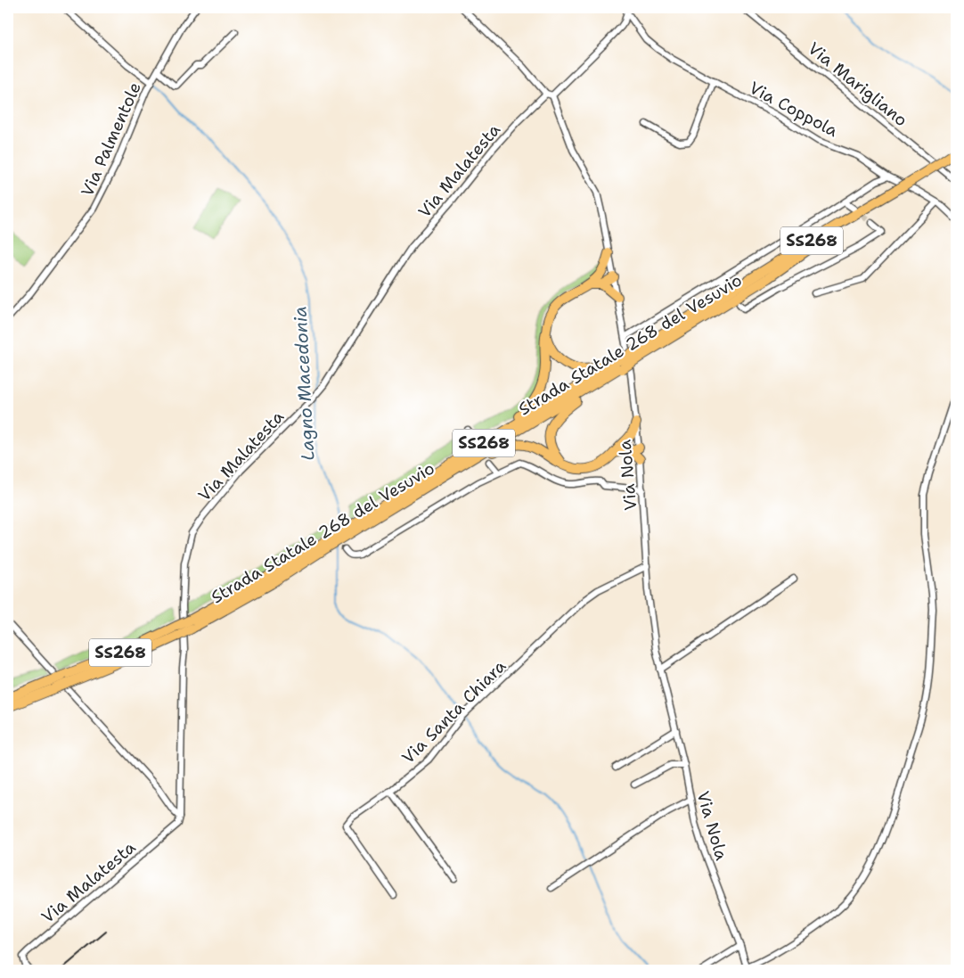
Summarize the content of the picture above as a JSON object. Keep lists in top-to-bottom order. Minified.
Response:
{"streets":{"highway":["SS268","Strada Statale 268 del Vesuvio"],"street":["Via Marigliano","Via Coppola","Via Palmentole","Via Malatesta","Via Nola","Via Santa Chiara"]},"crossings":[["Via Malatesta","Via Nola"],["SS268","Strada Statale 268 del Vesuvio"],["SS268","Via Nola"],["Via Nola","Via Santa Chiara"]],"water":["Lagno Macedonia"]}
